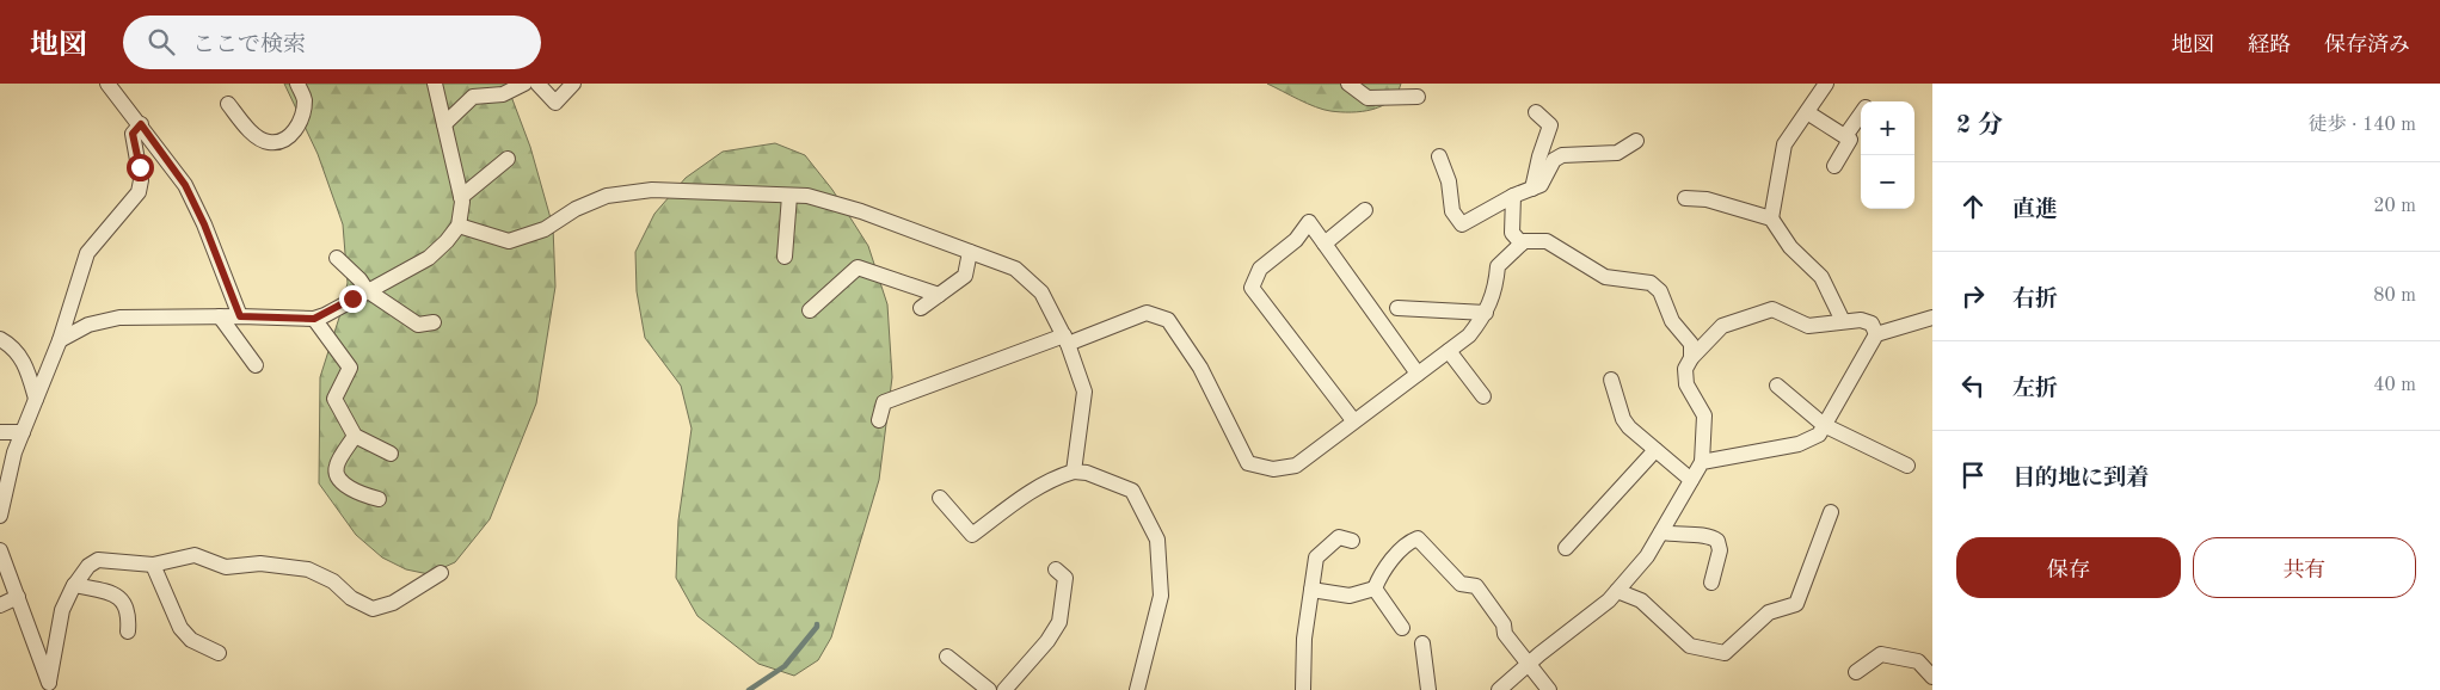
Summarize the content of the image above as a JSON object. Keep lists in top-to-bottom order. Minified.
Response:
{"page":{"header":"地図","search":"ここで検索","nav":["地図","経路","保存済み"],"heading":["2 分","徒歩 · 140 m"],"map_buttons":["+","−"],"list":[["直進","20 m"],["右折","80 m"],["左折","40 m"],"目的地に到着"],"buttons":["保存","共有"]}}
